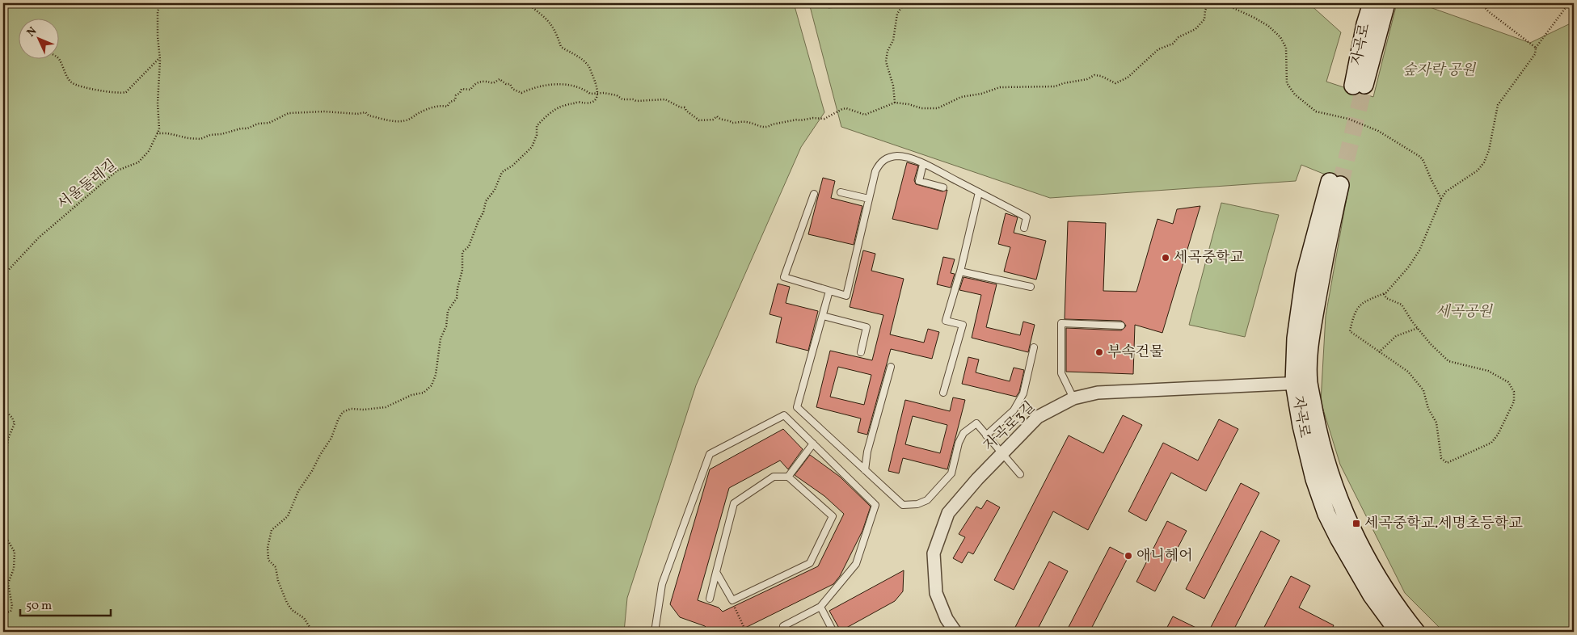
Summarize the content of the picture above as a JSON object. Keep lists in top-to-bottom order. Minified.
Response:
{"streets":{"main road":["자곡로"],"street":["자곡로3길"],"path":["서울둘레길"]},"crossings":[["자곡로","자곡로3길"]],"parks":["숲자락 공원","세곡공원"],"places":{"other":["세곡중학교","부속건물","애니헤어"],"transit":["세곡중학교.세명초등학교"]},"scale_bar":"50 m","north":"top left"}
